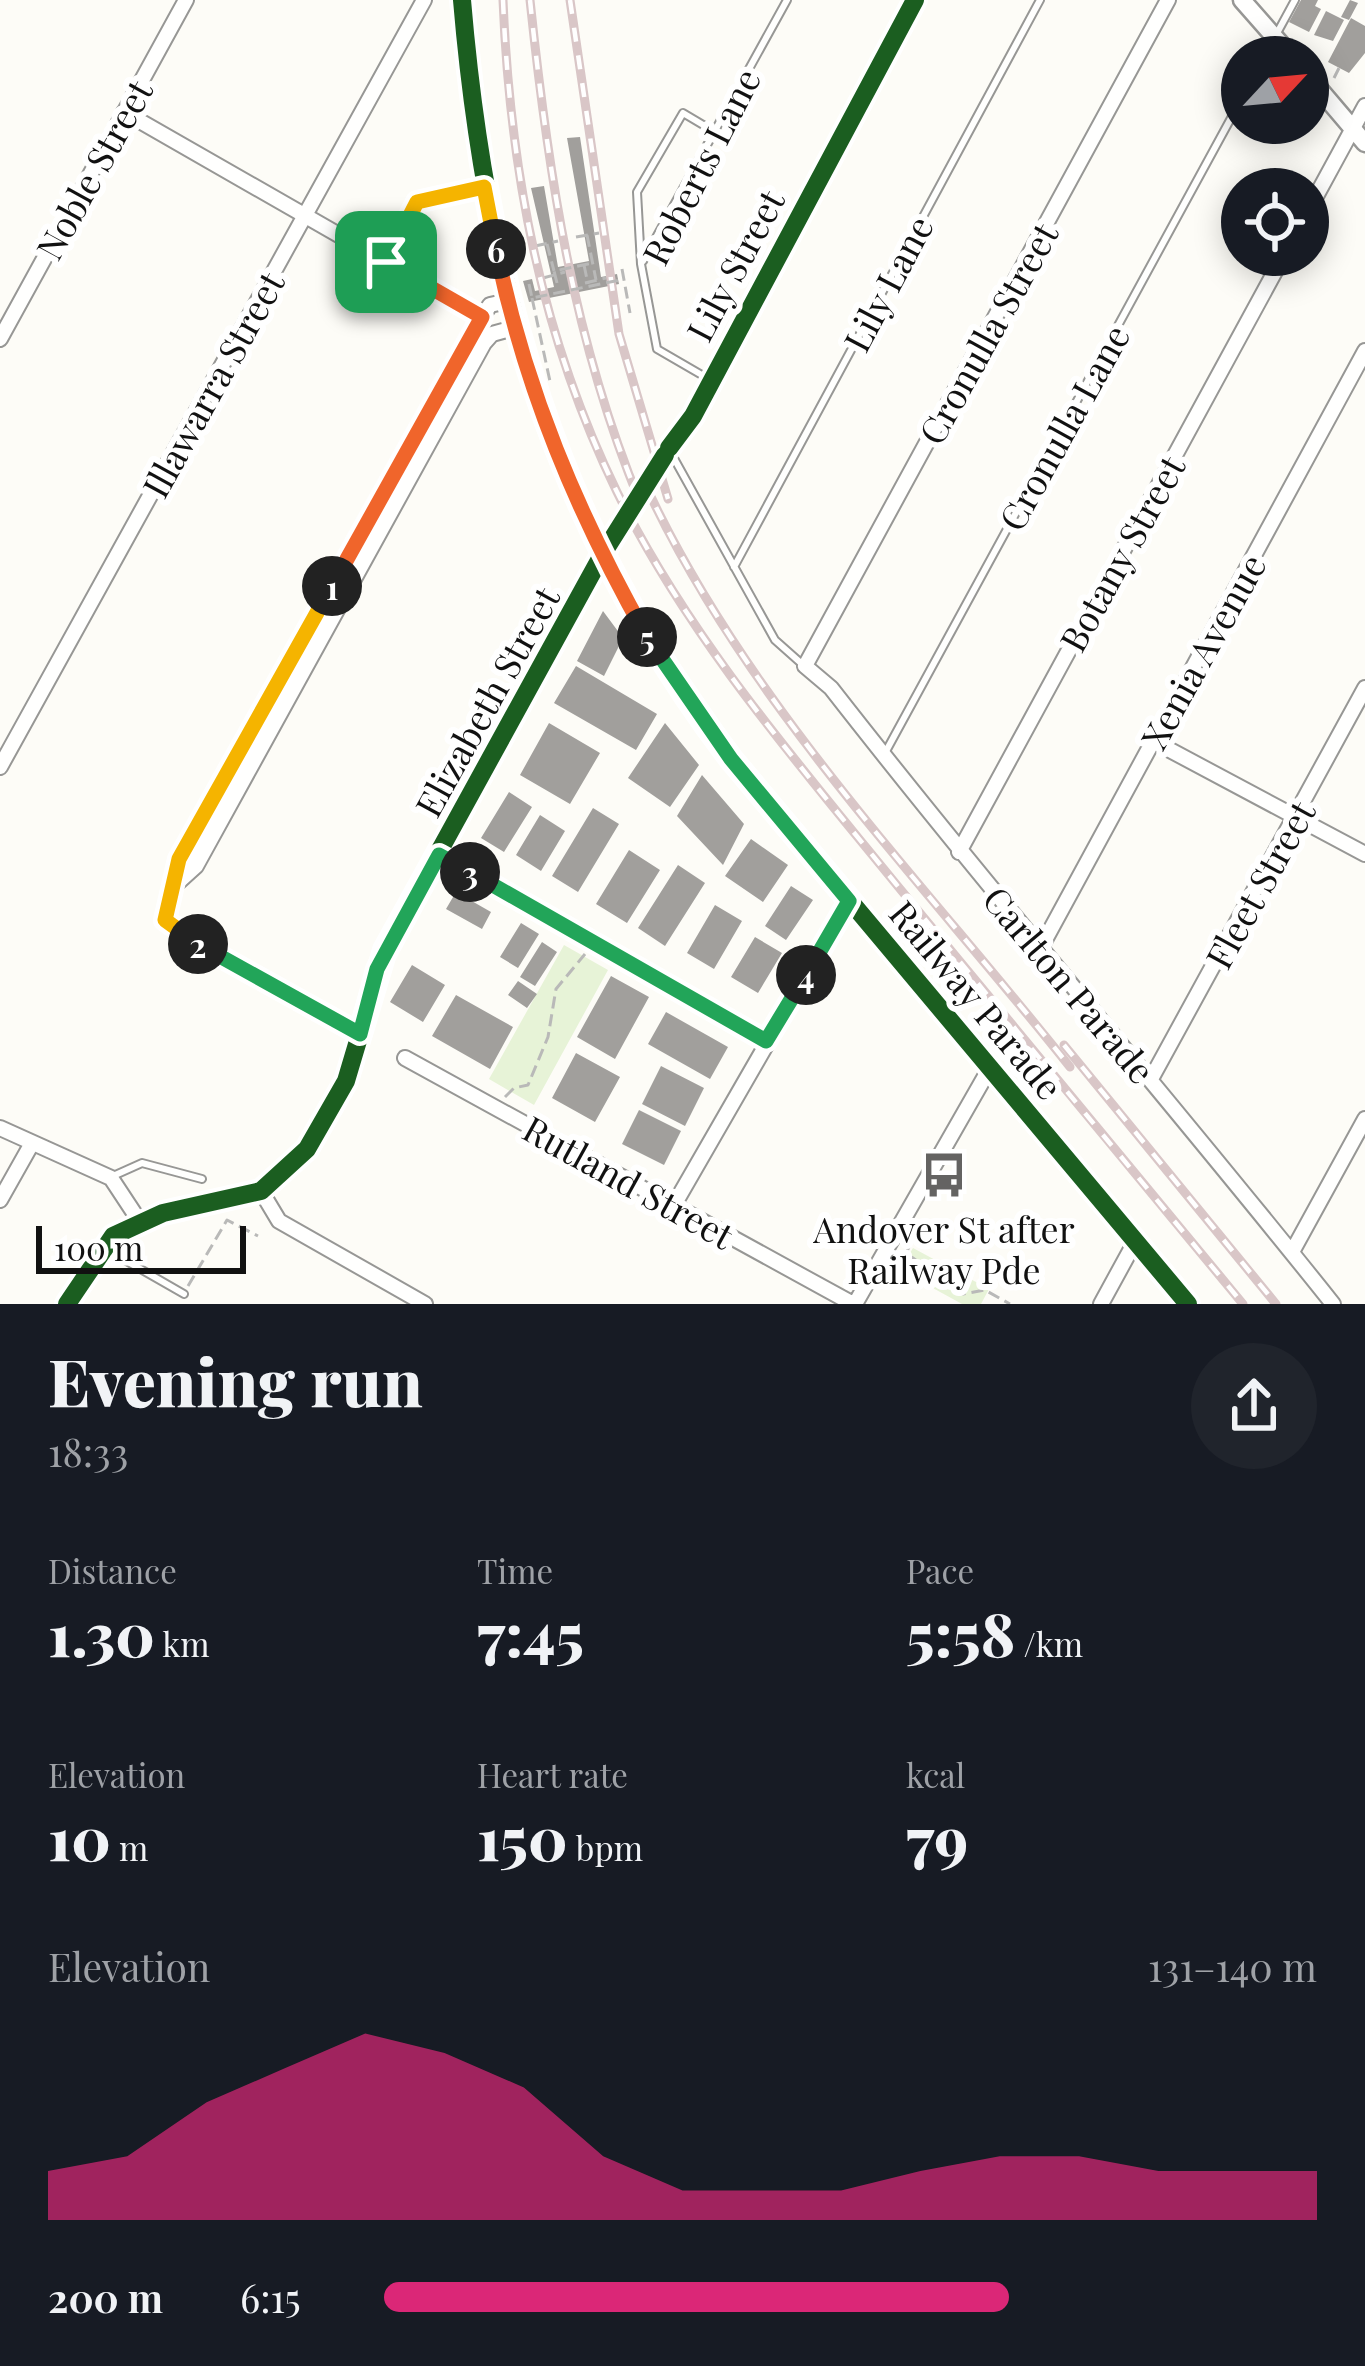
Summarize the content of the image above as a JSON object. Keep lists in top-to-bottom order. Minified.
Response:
{"streets":{"main road":["Lily Street","Elizabeth Street","Railway Parade"],"street":["Noble Street","Cronulla Street","Illawarra Street","Botany Street","Xenia Avenue","Fleet Street","Carlton Parade","Rutland Street"],"lane":["Roberts Lane","Lily Lane","Cronulla Lane"]},"crossings":[["Roberts Lane","Lily Street"],["Lily Street","Elizabeth Street"],["Lily Street","Railway Parade"],["Cronulla Street","Carlton Parade"],["Cronulla Lane","Carlton Parade"],["Botany Street","Carlton Parade"],["Xenia Avenue","Carlton Parade"],["Elizabeth Street","Railway Parade"],["Fleet Street","Carlton Parade"]],"places":{"bus stop":["Andover St after Railway Pde"]},"scale_bar":"100 m","north":"top right","page":{"pins":["6","1","5","3","2","4"],"scale":"100 m","heading":["Evening run","18:33"],"stats":[["Distance","1.30 km"],["Time","7:45"],["Pace","5:58 /km"],["Elevation","10 m"],["Heart rate","150 bpm"],["kcal","79"]],"chart":["Elevation","131–140 m"],"list":[{"name":"200 m","note":"6:15"}]}}
